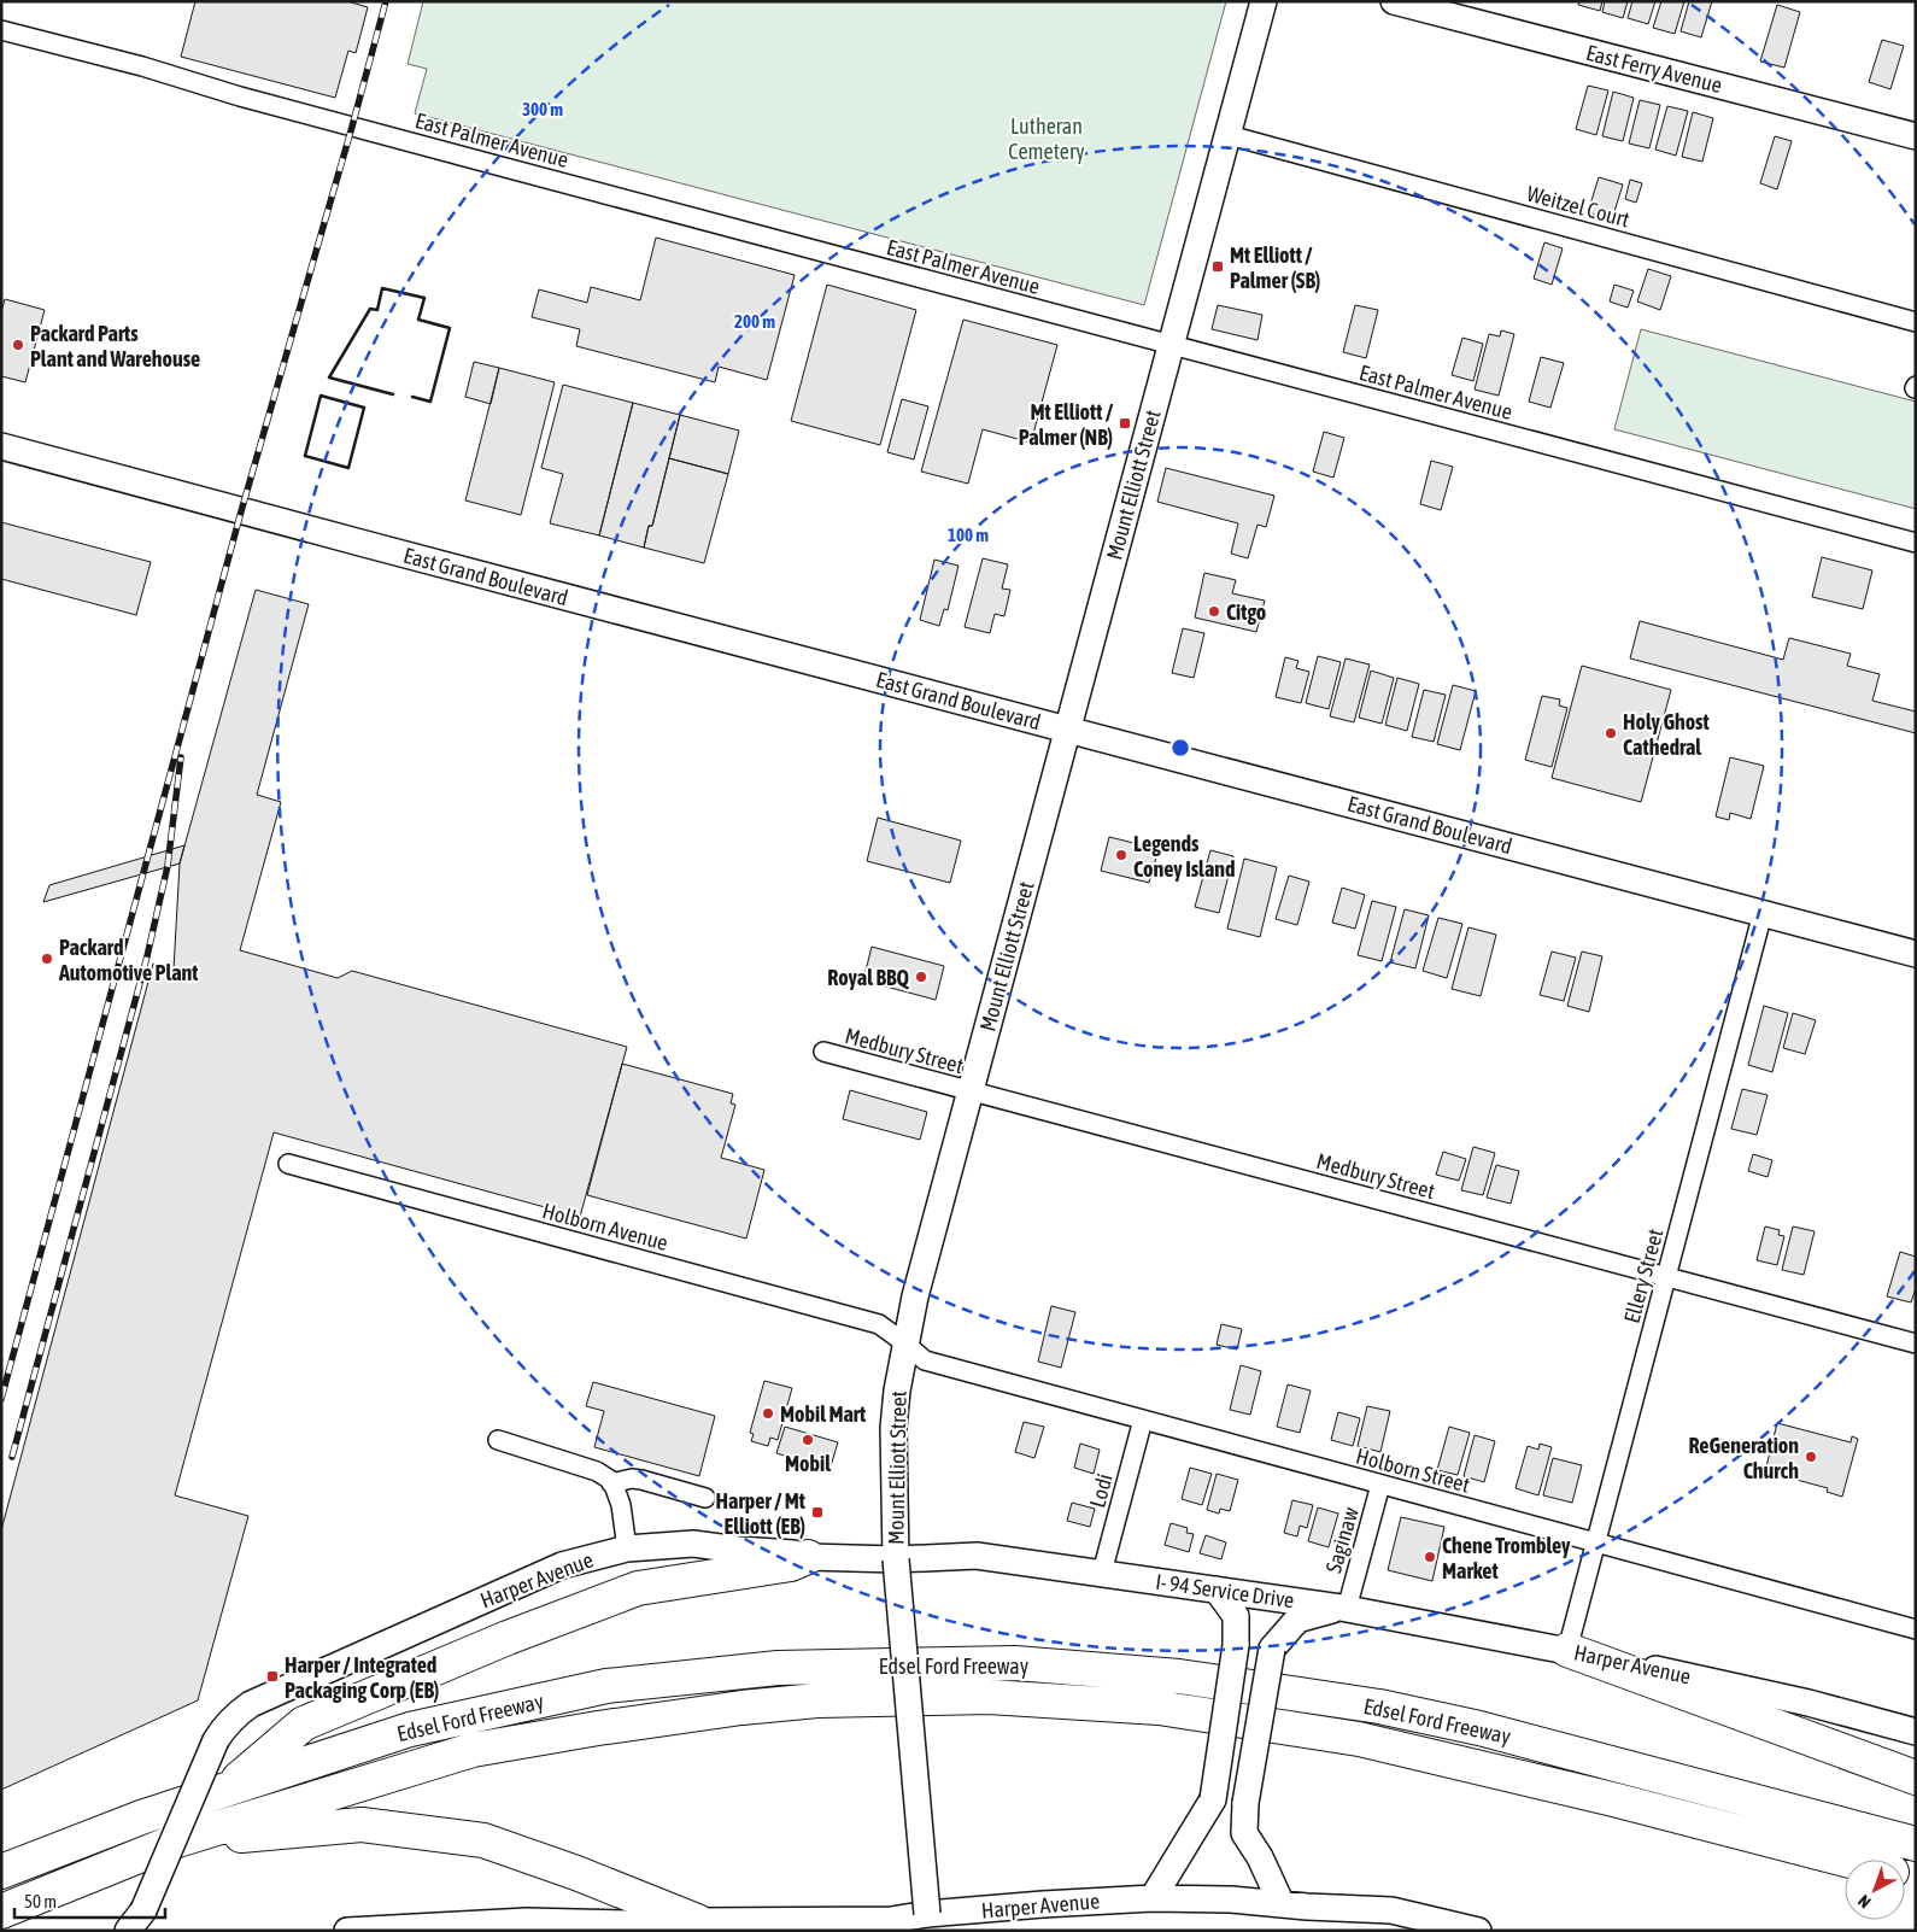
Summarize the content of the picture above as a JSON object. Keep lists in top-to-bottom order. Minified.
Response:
{"streets":{"highway":["Edsel Ford Freeway"],"main road":["East Ferry Avenue","Mount Elliott Street","East Grand Boulevard","Harper Avenue","I- 94 Service Drive"],"street":["East Palmer Avenue","Weitzel Court","Medbury Street","Holborn Avenue","Ellery Street","Holborn Street","Lodi","Saginaw"]},"crossings":[["East Palmer Avenue","Mount Elliott Street"],["Weitzel Court","Mount Elliott Street"],["Mount Elliott Street","East Grand Boulevard"],["Mount Elliott Street","Medbury Street"],["Mount Elliott Street","Holborn Avenue"],["Mount Elliott Street","Holborn Street"],["Mount Elliott Street","Harper Avenue"],["East Grand Boulevard","Ellery Street"],["Medbury Street","Ellery Street"],["Holborn Avenue","Holborn Street"],["Ellery Street","Holborn Street"],["Ellery Street","Harper Avenue"],["Holborn Street","Lodi"],["Holborn Street","Saginaw"],["Lodi","Harper Avenue"],["Lodi","I- 94 Service Drive"],["Saginaw","Harper Avenue"],["Saginaw","I- 94 Service Drive"],["Harper Avenue","I- 94 Service Drive"]],"parks":["Lutheran Cemetery"],"places":{"transit":["Mt Elliott / Palmer (SB)","Mt Elliott / Palmer (NB)","Harper / Mt Elliott (EB)","Harper / Integrated Packaging Corp (EB)"],"other":["Packard Parts Plant and Warehouse","Citgo","Holy Ghost Cathedral","Legends Coney Island","Packard Automotive Plant","Royal BBQ","Mobil Mart","Mobil","ReGeneration Church","Chene Trombley Market"]},"scale_bar":"50 m","north":"bottom left","rings":["300 m","200 m","100 m"]}
